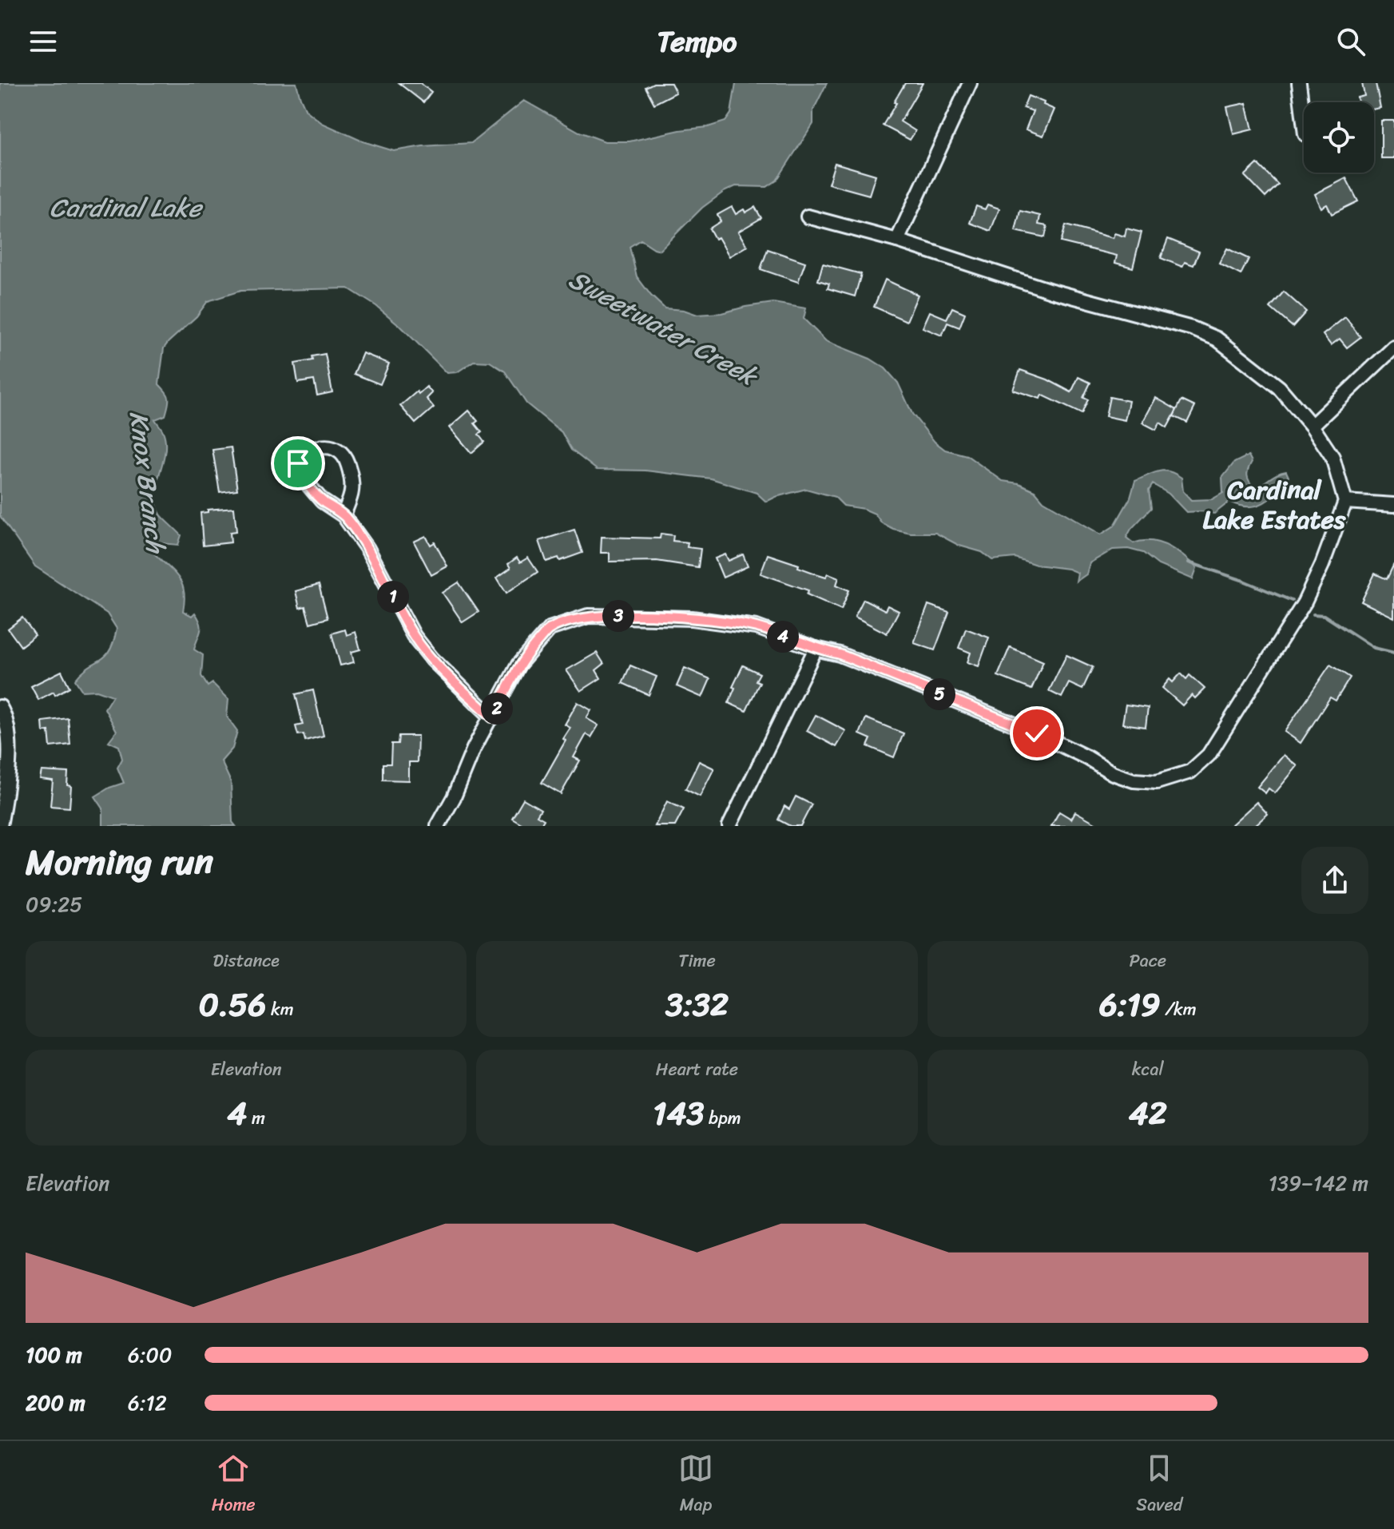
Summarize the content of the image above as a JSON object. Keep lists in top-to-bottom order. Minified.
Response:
{"districts":["Cardinal Lake Estates"],"water":["Cardinal Lake","Sweetwater Creek","Knox Branch"],"page":{"header":"Tempo","pins":["1","3","4","5","2"],"heading":["Morning run","09:25"],"stats":[["Distance","0.56 km"],["Time","3:32"],["Pace","6:19 /km"],["Elevation","4 m"],["Heart rate","143 bpm"],["kcal","42"]],"chart":["Elevation","139–142 m"],"list":[{"name":"100 m","note":"6:00"},{"name":"200 m","note":"6:12"}],"tabs":["Home","Map","Saved"]}}
